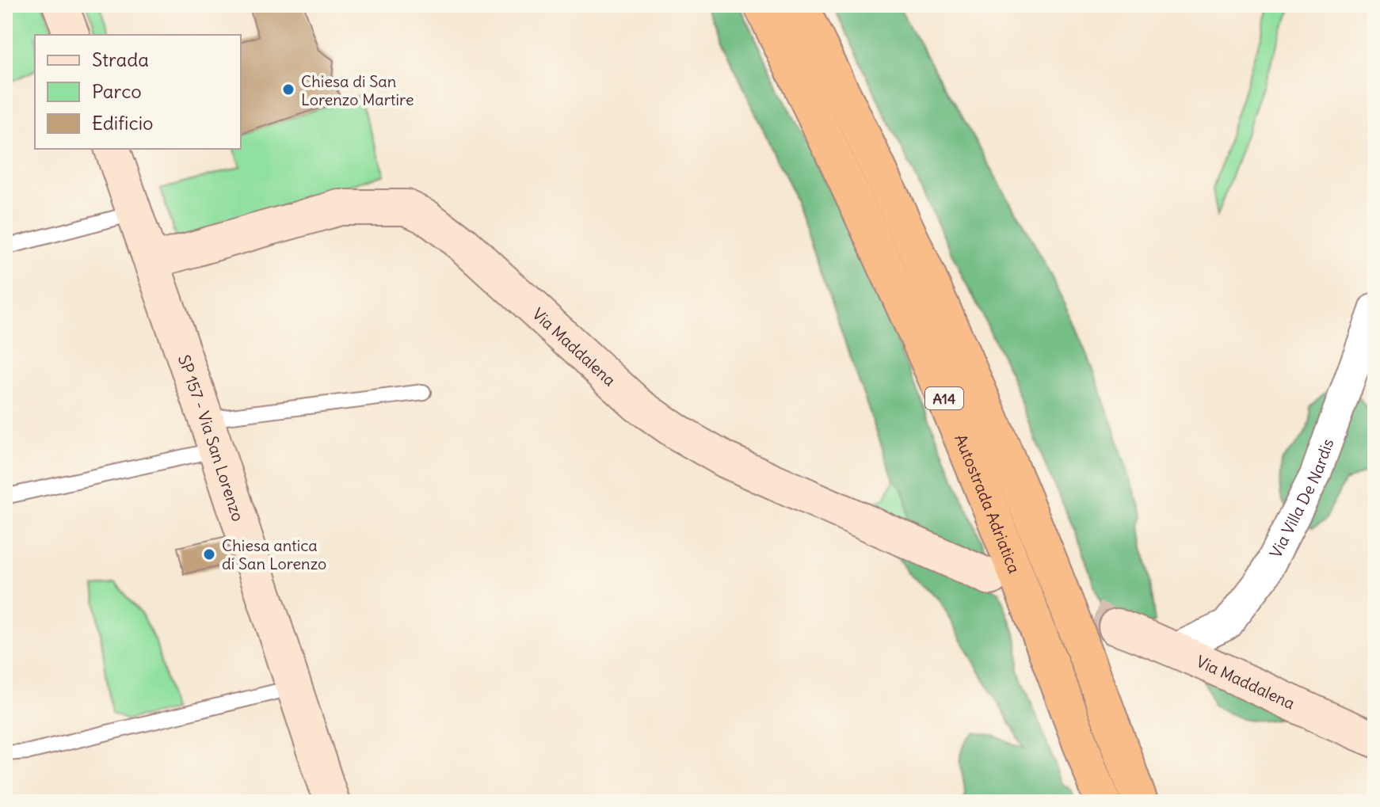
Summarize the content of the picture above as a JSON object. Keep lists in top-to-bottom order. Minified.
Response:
{"streets":{"highway":["A14","Autostrada Adriatica"],"street":["Via Maddalena","SP 157 - Via San Lorenzo","Via Villa De Nardis"]},"crossings":[["Via Maddalena","SP 157 - Via San Lorenzo"],["Via Maddalena","Via Villa De Nardis"]],"places":["Chiesa di San Lorenzo Martire","Chiesa antica di San Lorenzo"],"legend":["Strada","Parco","Edificio"]}
